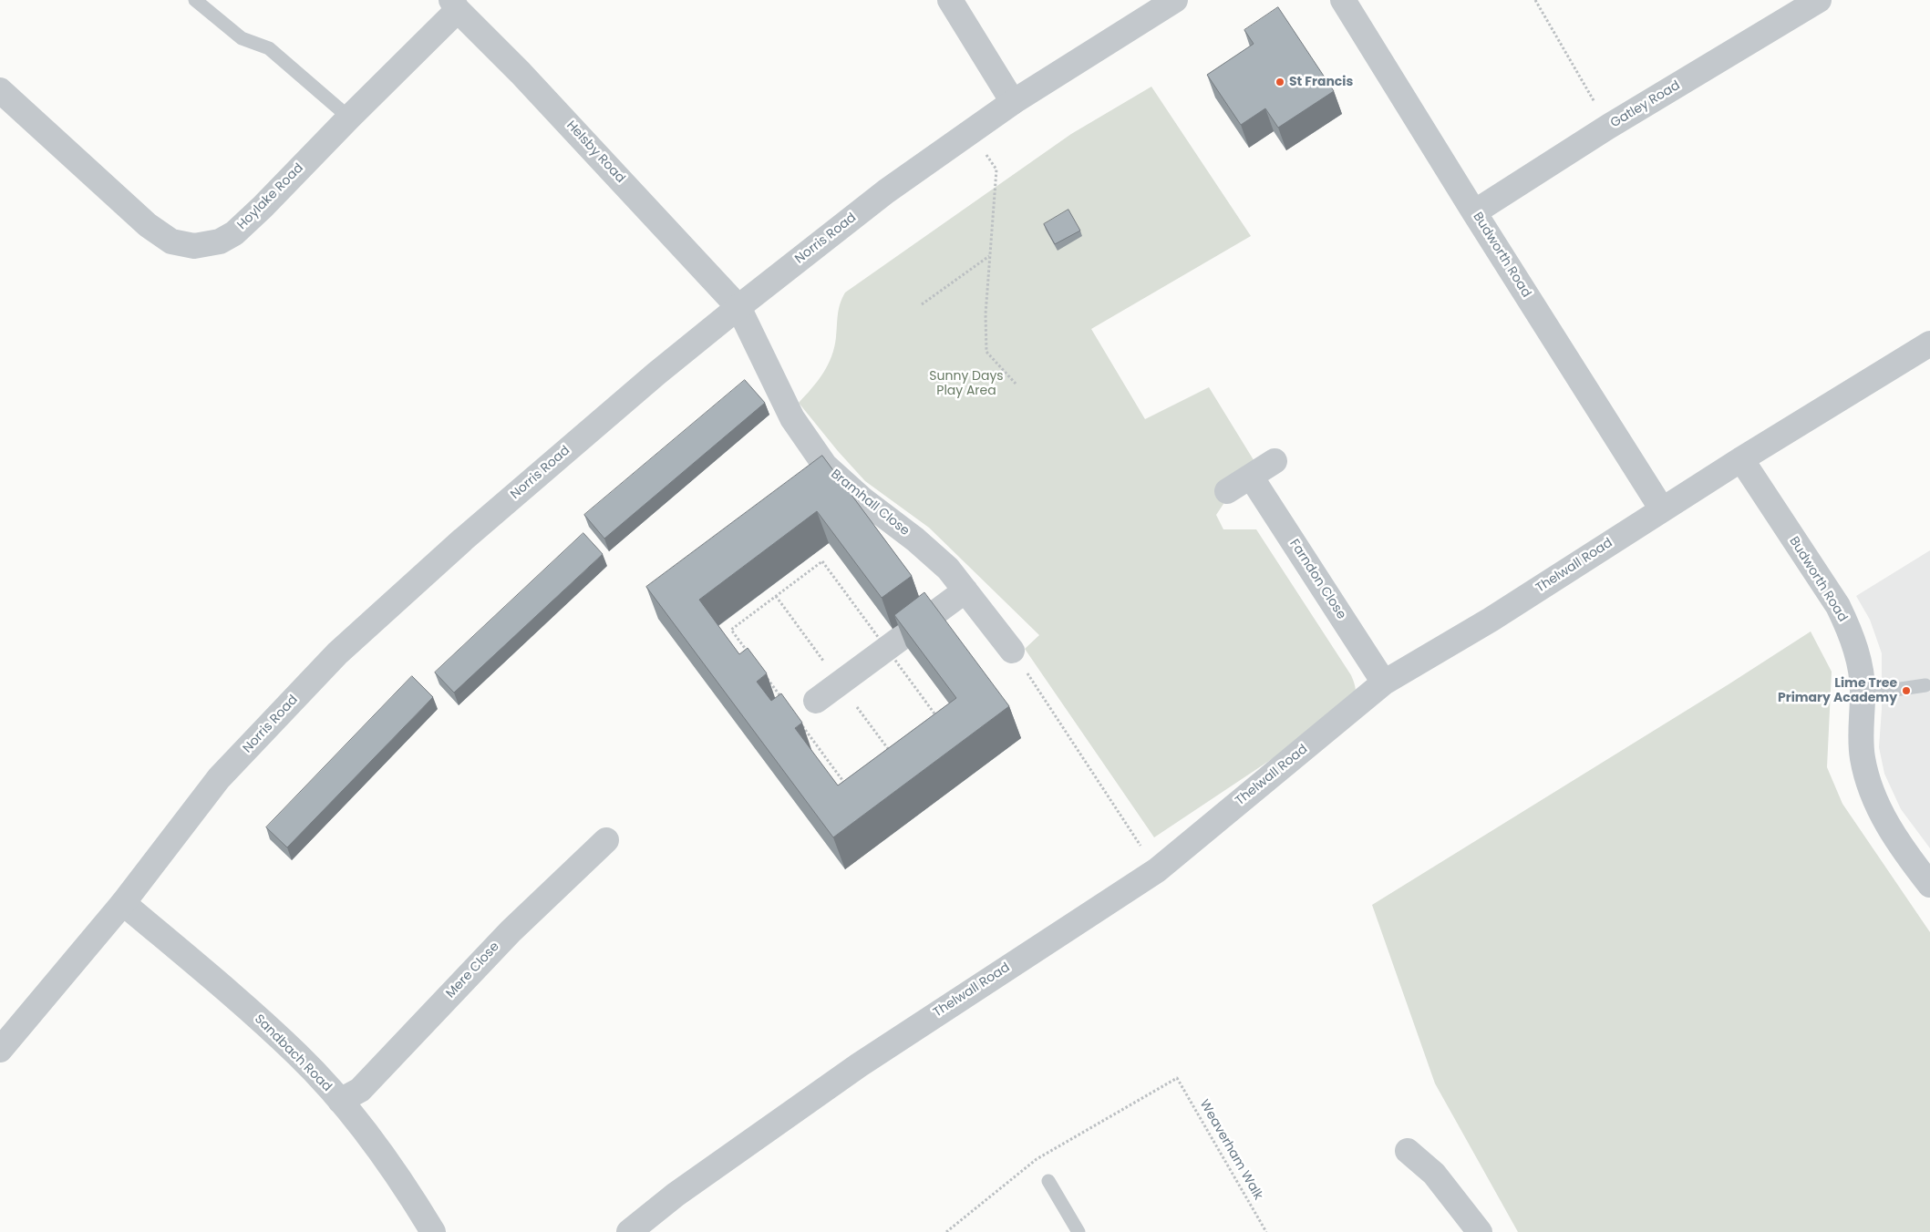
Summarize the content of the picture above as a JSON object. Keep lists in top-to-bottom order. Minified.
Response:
{"streets":{"street":["Gatley Road","Helsby Road","Hoylake Road","Norris Road","Budworth Road","Bramhall Close","Thelwall Road","Farndon Close","Mere Close","Sandbach Road"],"path":["Weaverham Walk"]},"crossings":[["Gatley Road","Budworth Road"],["Helsby Road","Hoylake Road"],["Helsby Road","Norris Road"],["Helsby Road","Bramhall Close"],["Norris Road","Bramhall Close"],["Norris Road","Sandbach Road"],["Budworth Road","Thelwall Road"],["Thelwall Road","Farndon Close"],["Mere Close","Sandbach Road"]],"parks":["Sunny Days Play Area"],"places":["St Francis","Lime Tree Primary Academy"]}
